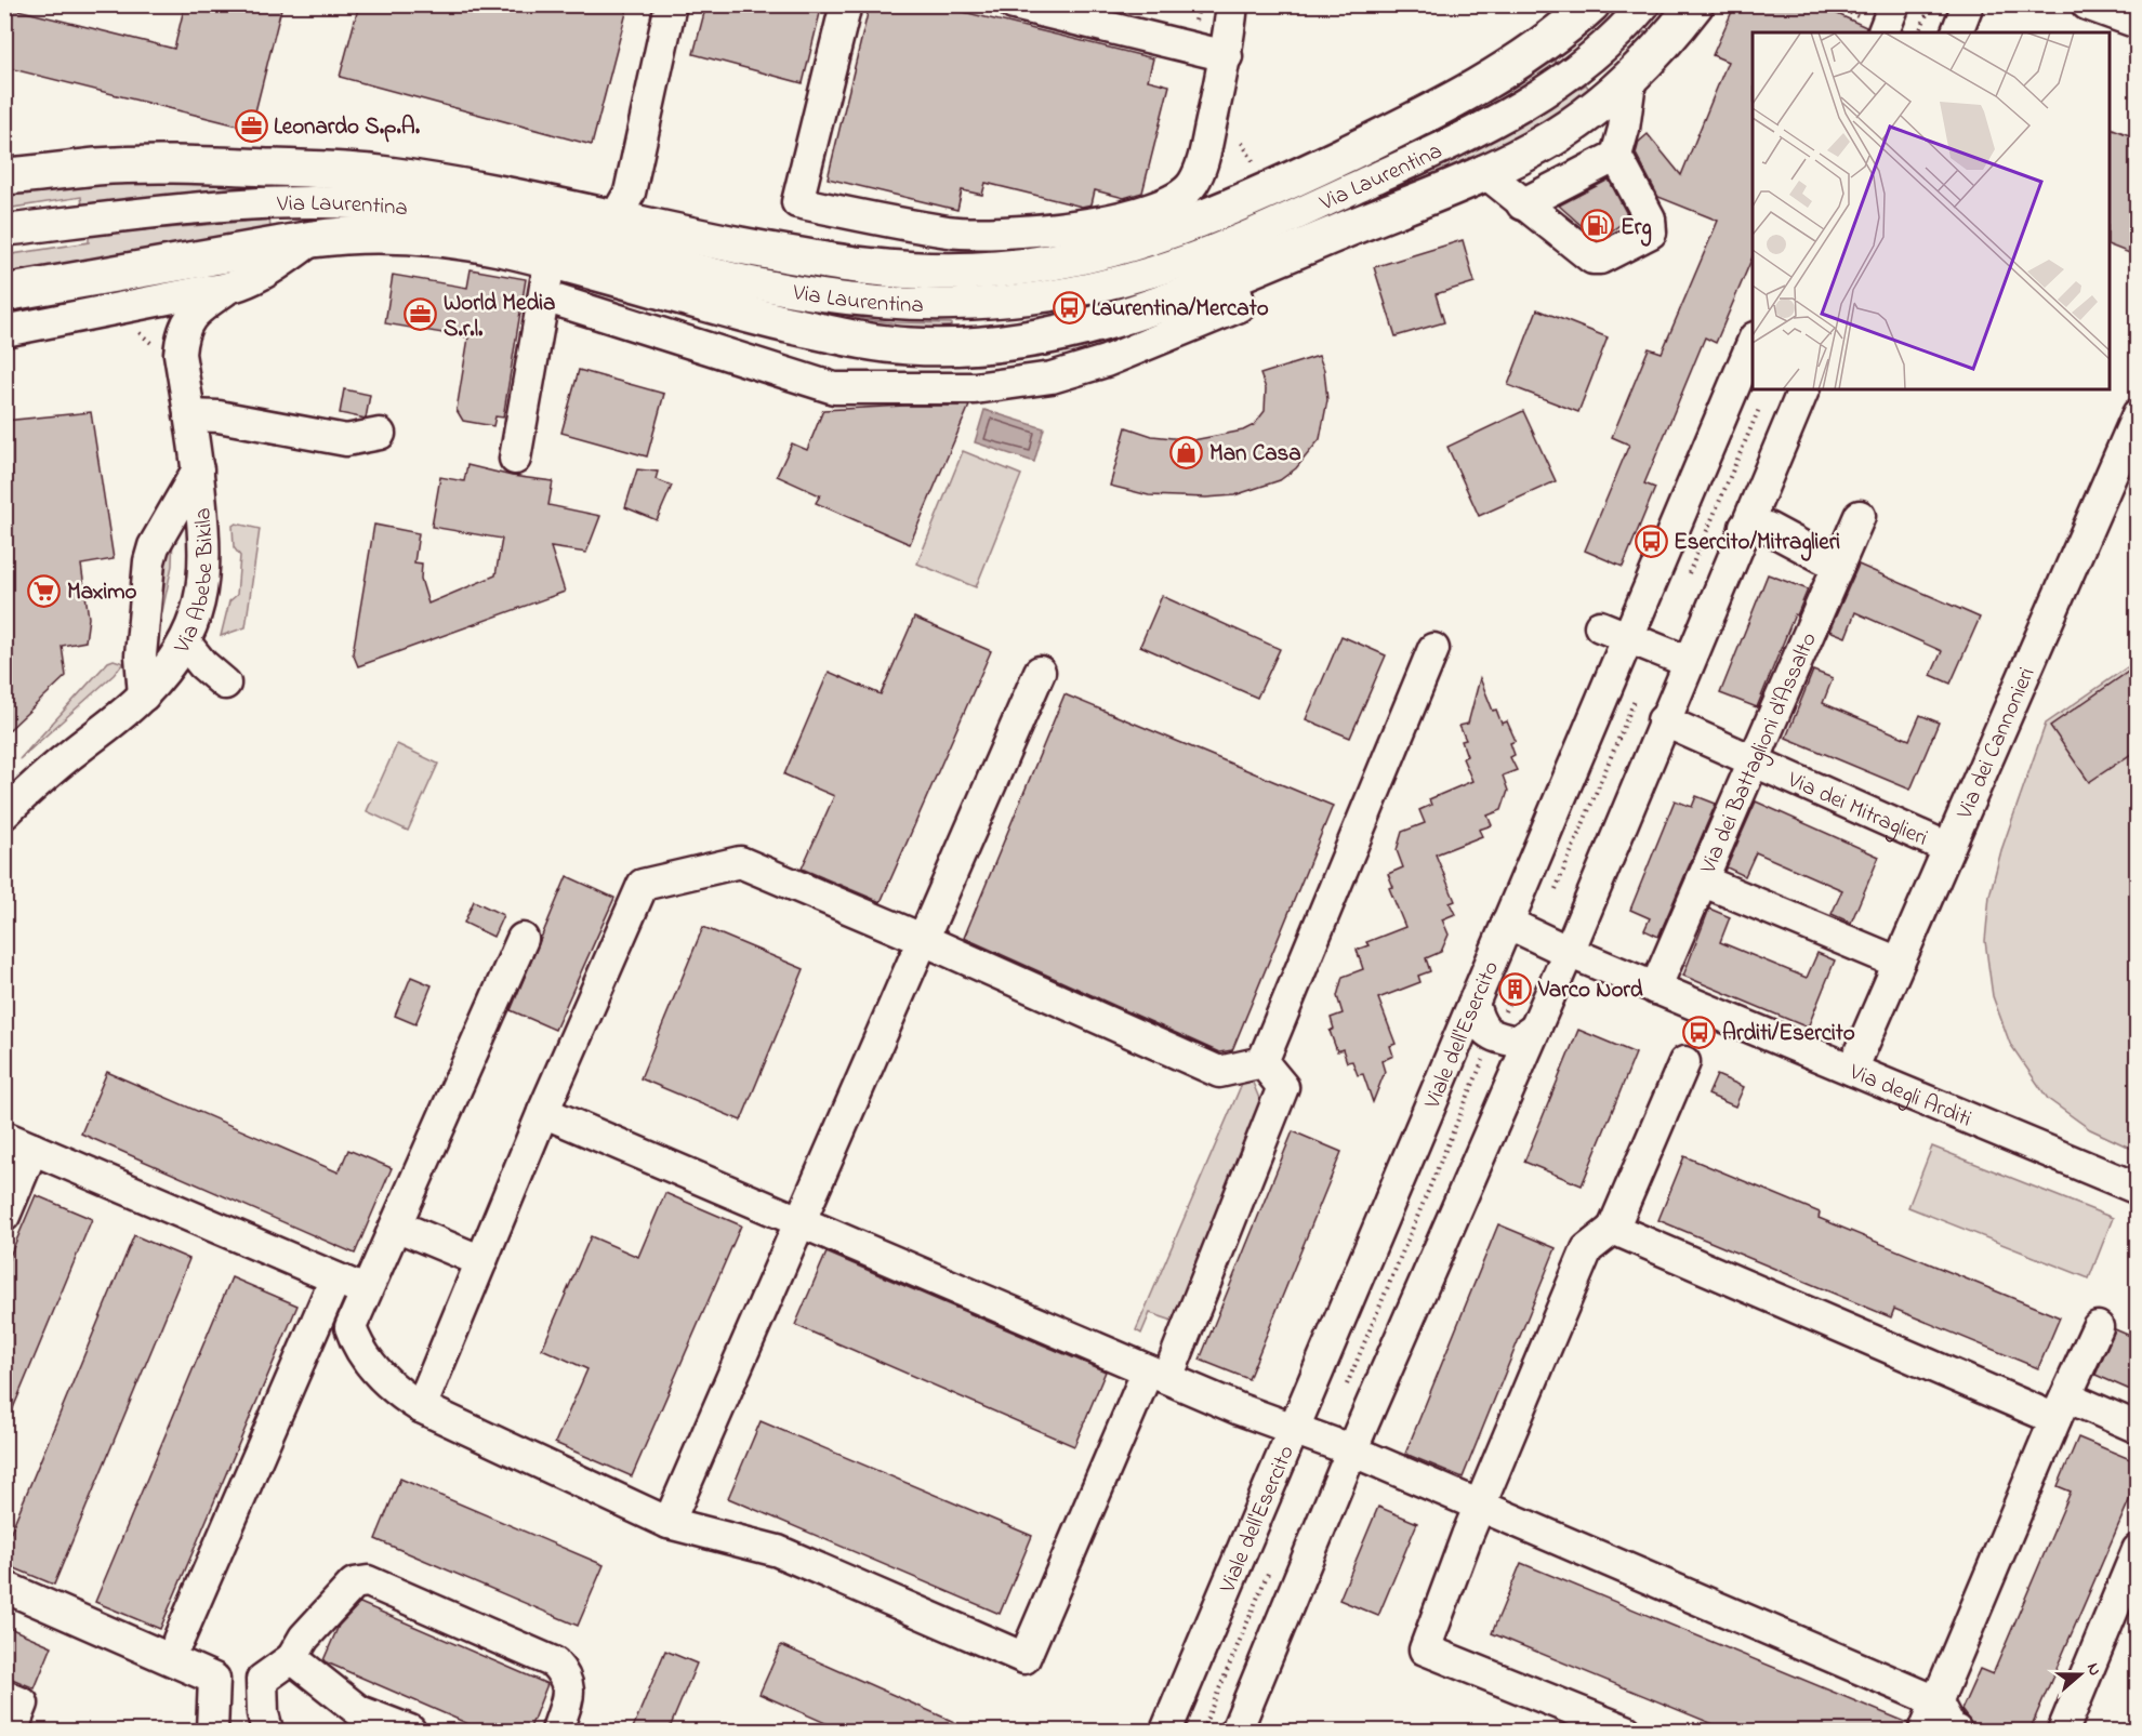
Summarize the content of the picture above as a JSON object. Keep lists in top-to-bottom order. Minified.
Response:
{"streets":{"main road":["Via Laurentina"],"street":["Via Abebe Bikila","Via dei Cannonieri","Via dei Battaglioni d'Assalto","Via dei Mitraglieri","Viale dell'Esercito","Via degli Arditi"]},"crossings":[["Via Laurentina","Via Abebe Bikila"],["Via dei Cannonieri","Via dei Mitraglieri"],["Via dei Cannonieri","Via degli Arditi"],["Via dei Battaglioni d'Assalto","Via dei Mitraglieri"],["Via dei Battaglioni d'Assalto","Via degli Arditi"],["Viale dell'Esercito","Via degli Arditi"]],"places":{"office":["Leonardo S.p.A.","World Media S.r.l."],"fuel station":["Erg"],"bus stop":["Laurentina/Mercato","Esercito/Mitraglieri","Arditi/Esercito"],"shop":["Man Casa"],"supermarket":["Maximo"],"building":["Varco Nord"]},"north":"right"}
